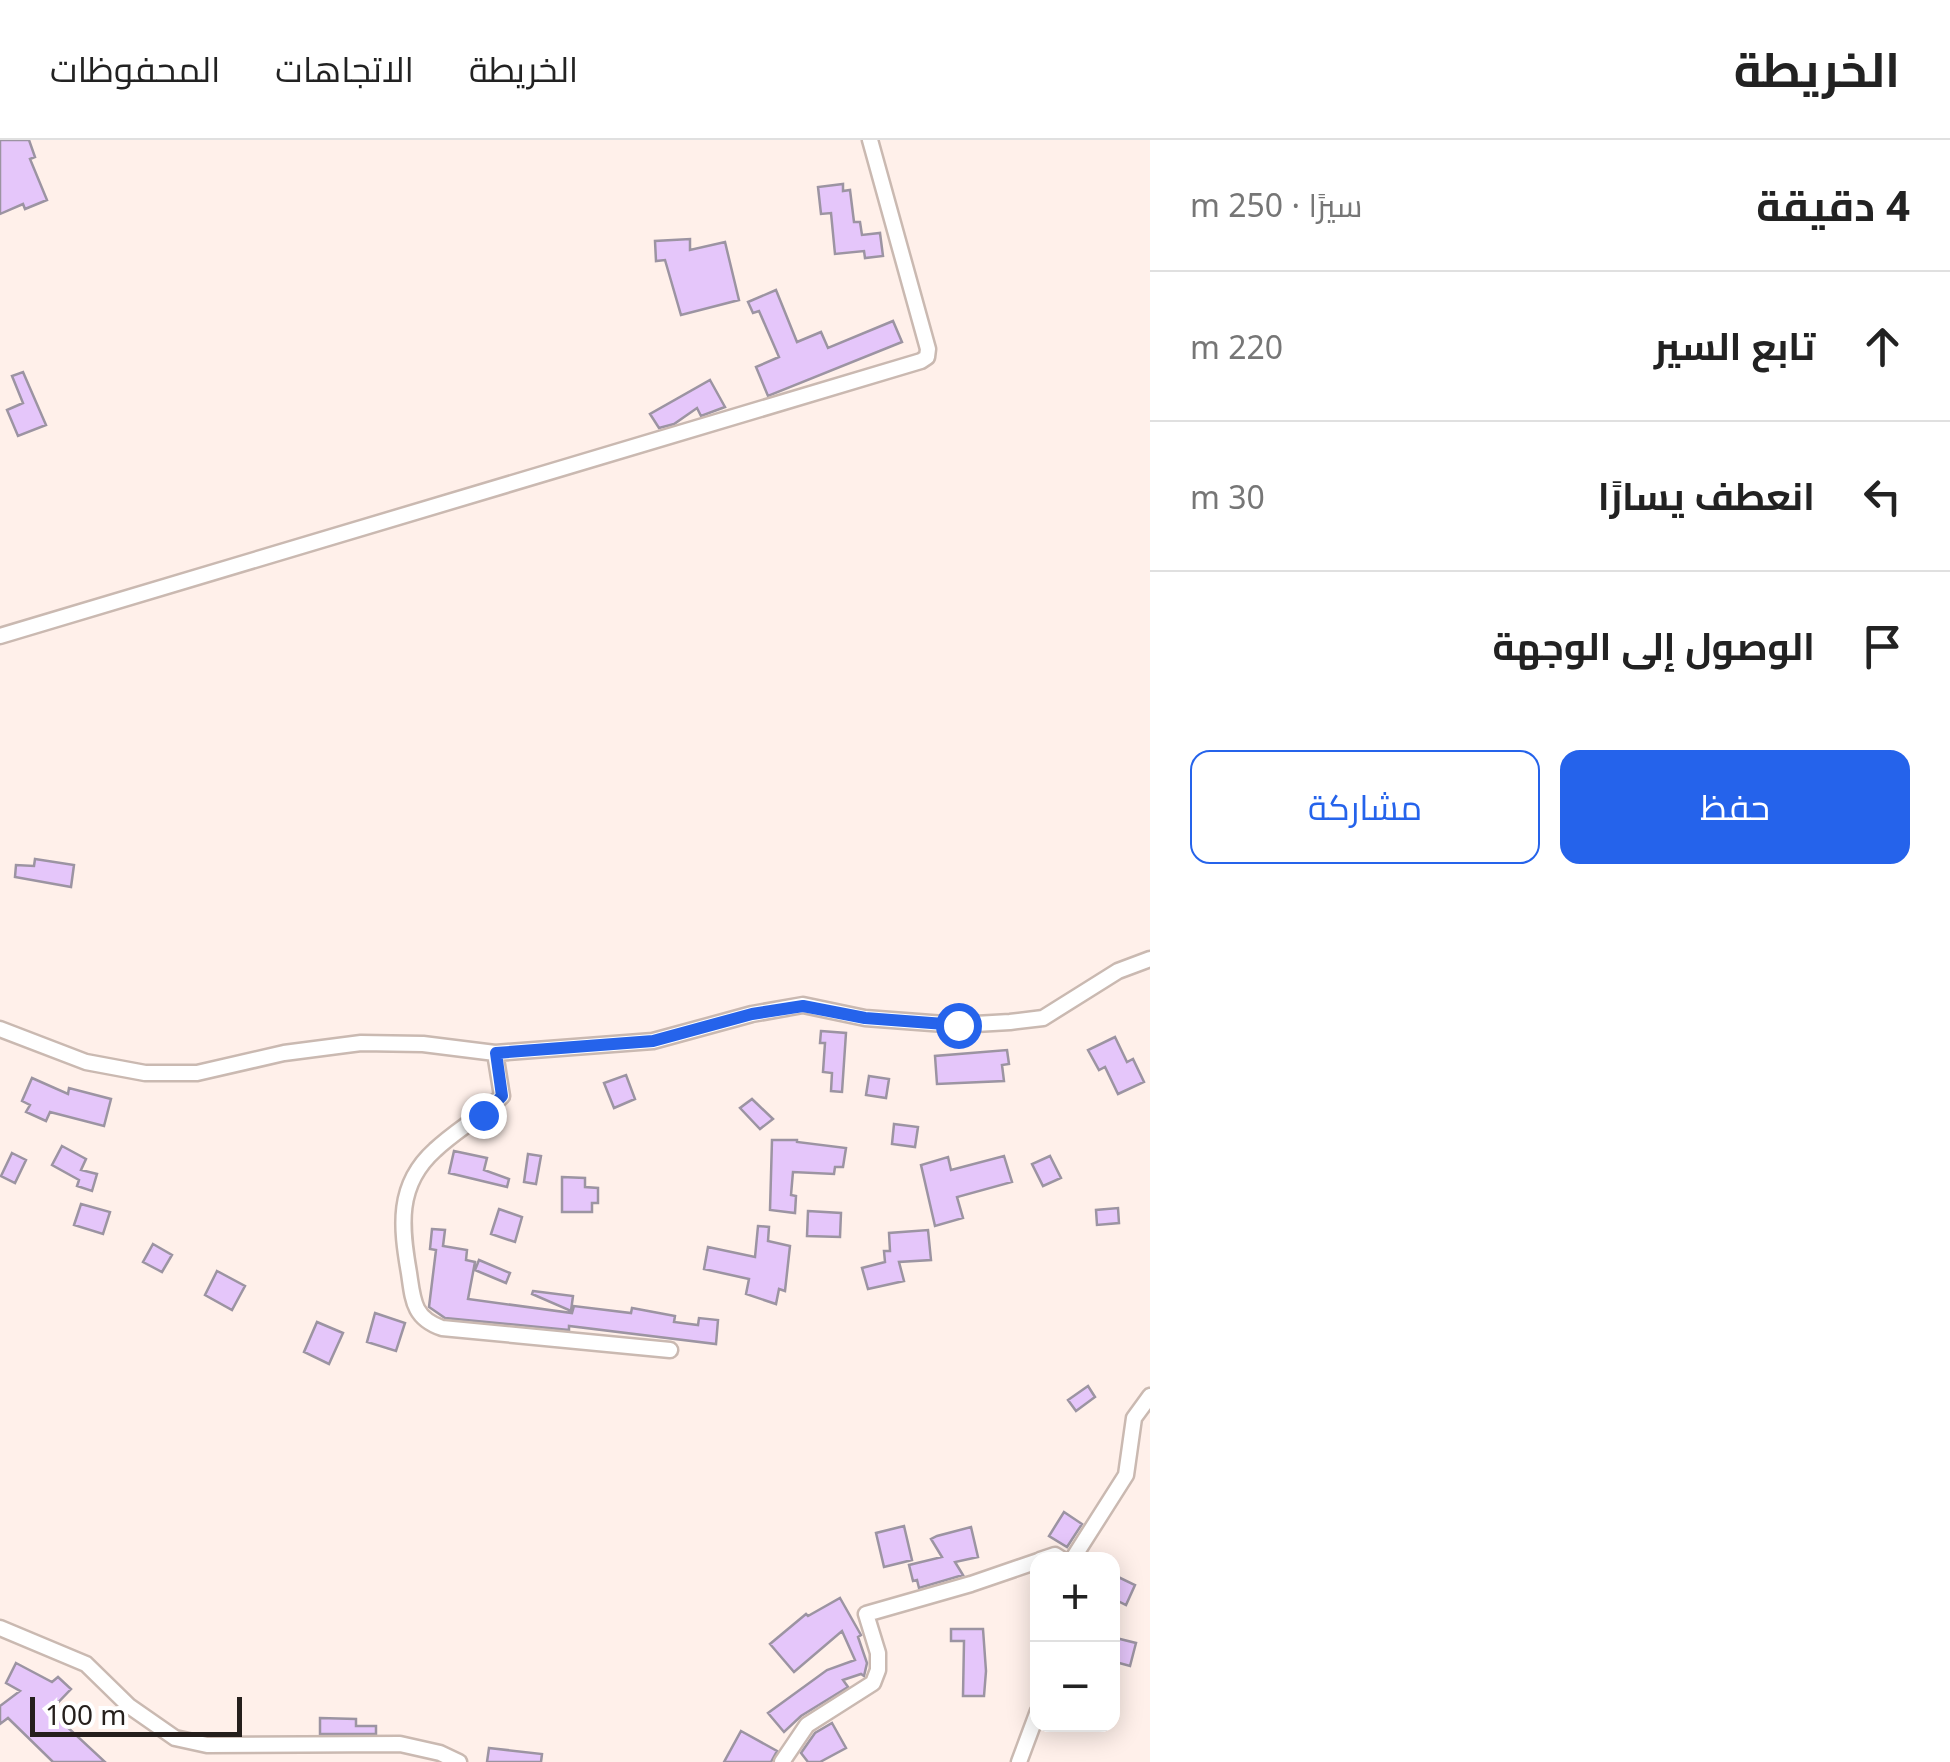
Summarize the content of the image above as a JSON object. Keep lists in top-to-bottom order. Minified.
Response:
{"scale_bar":"100 m","page":{"header":"الخريطة","nav":["الخريطة","الاتجاهات","المحفوظات"],"heading":["4 دقيقة","سيرًا · 250 m"],"list":[["تابع السير","220 m"],["انعطف يسارًا","30 m"],"الوصول إلى الوجهة"],"buttons":["حفظ","مشاركة"],"map_buttons":["+","−"],"scale":"100 m"}}
